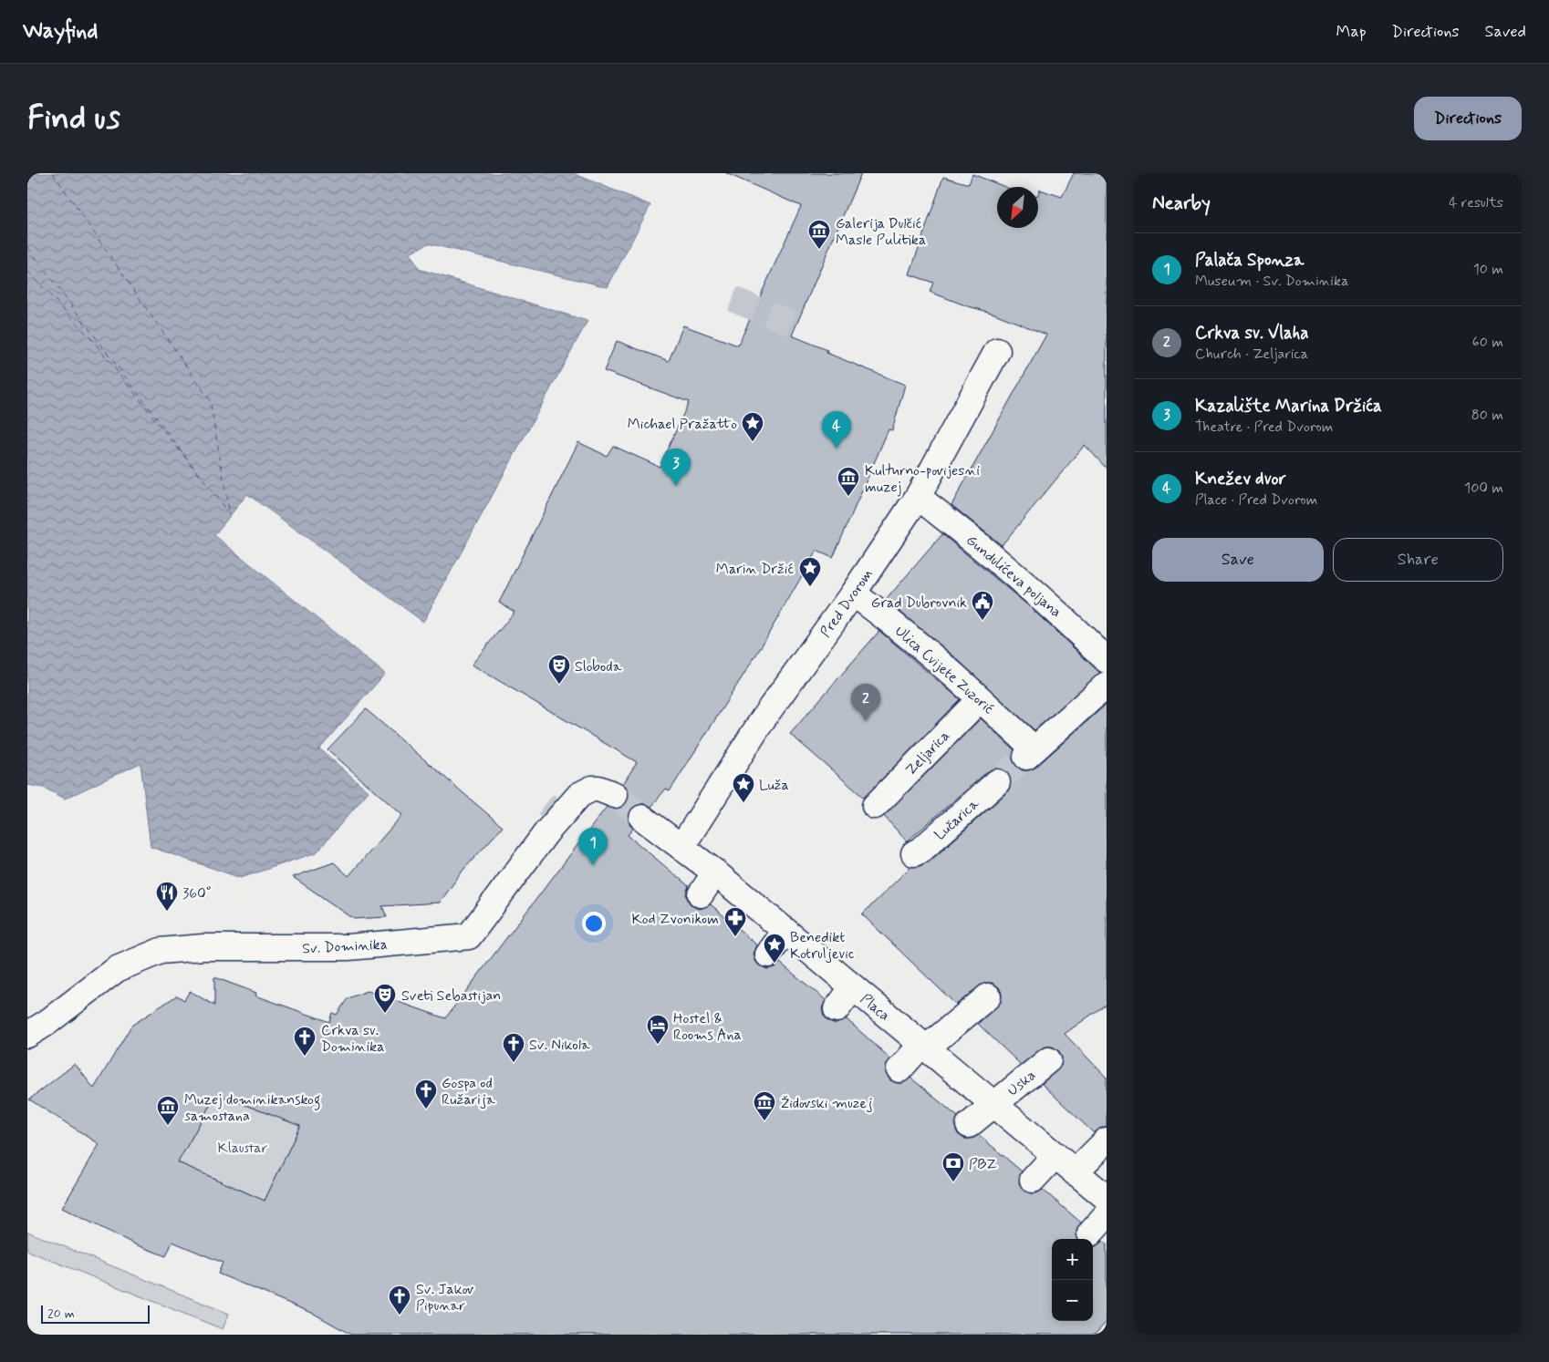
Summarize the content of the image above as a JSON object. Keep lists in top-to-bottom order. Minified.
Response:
{"streets":{"street":["Gundulićeva poljana","Pred Dvorom","Ulica Cvijete Zuzorić","Zeljarica","Lučarica","Sv. Dominika","Placa","Uska"]},"crossings":[["Gundulićeva poljana","Pred Dvorom"],["Pred Dvorom","Ulica Cvijete Zuzorić"],["Pred Dvorom","Placa"],["Ulica Cvijete Zuzorić","Zeljarica"],["Placa","Uska"]],"parks":["Klaustar"],"places":{"museum":["Galerija Dulčić Masle Pulitika","Kulturno-povijesni muzej","Židovski muzej","Muzej dominikanskog samostana"],"place":["Michael Pražatto","Marin Držić","Luža","Benedikt Kotruljevic"],"public building":["Grad Dubrovnik"],"theatre":["Sloboda","Sveti Sebastijan"],"restaurant":["360°"],"pharmacy":["Kod Zvonikom"],"hotel":["Hostel & Rooms Ana"],"church":["Crkva sv. Dominika","Sv. Nikola","Gospa od Ružarija","Sv. Jakov Pipunar"],"bank":["PBZ"]},"scale_bar":"20 m","north":"bottom left","page":{"header":"Wayfind","nav":["Map","Directions","Saved"],"buttons":["Directions",["Save","Share"]],"title":"Find us","heading":["Nearby","4 results"],"list":[{"mark":"1","name":"Palača Sponza","note":"Museum · Sv. Dominika","value":"10 m"},{"mark":"2","name":"Crkva sv. Vlaha","note":"Church · Zeljarica","value":"60 m"},{"mark":"3","name":"Kazalište Marina Držića","note":"Theatre · Pred Dvorom","value":"80 m"},{"mark":"4","name":"Knežev dvor","note":"Place · Pred Dvorom","value":"100 m"}],"pins":["4","3","2","1"],"map_buttons":["+","−"],"scale":"20 m"}}
